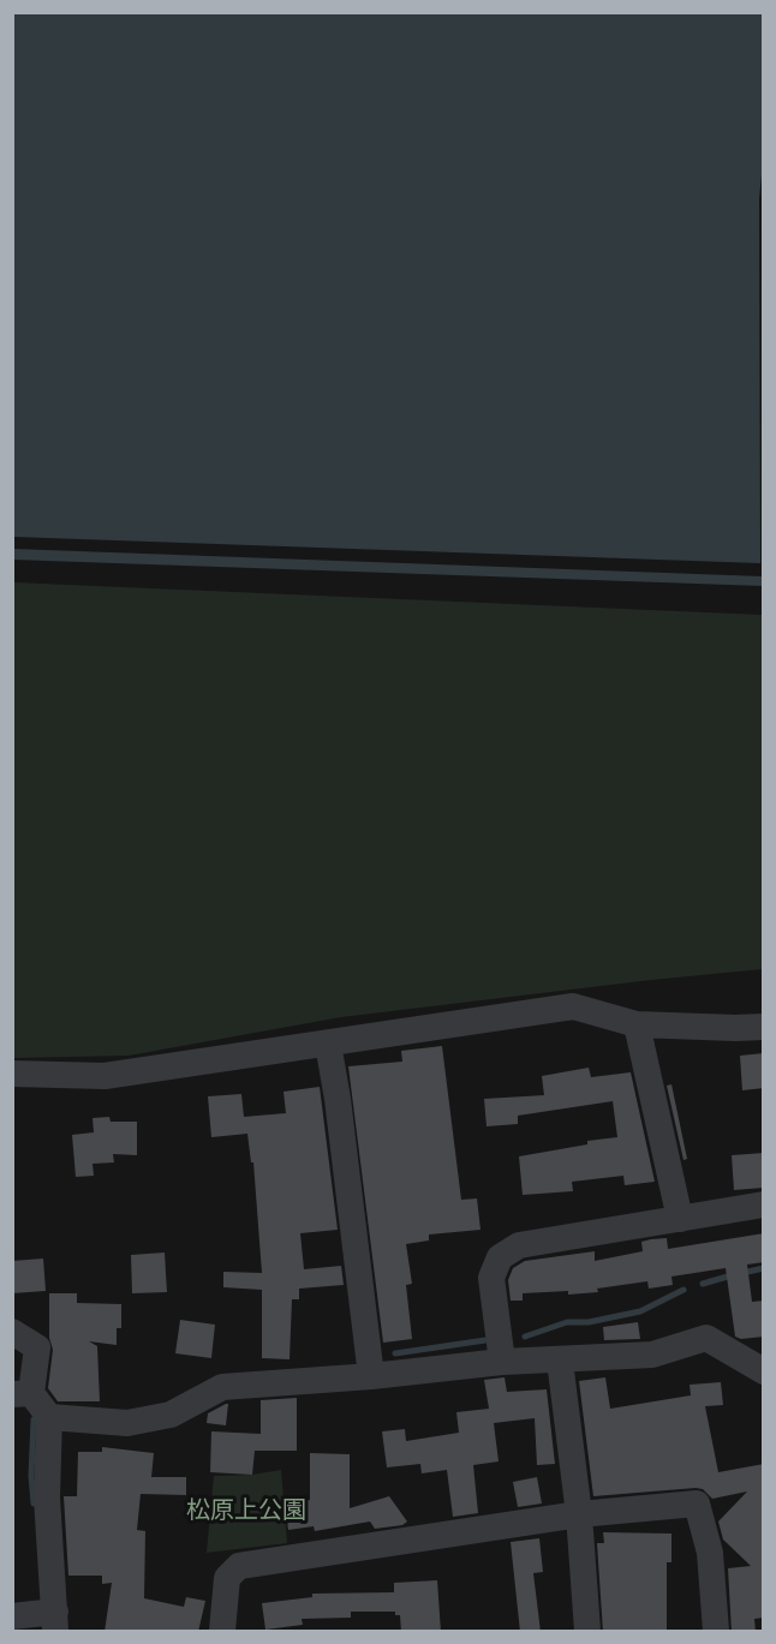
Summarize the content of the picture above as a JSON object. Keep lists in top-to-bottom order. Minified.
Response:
{"parks":["松原上公園"]}
